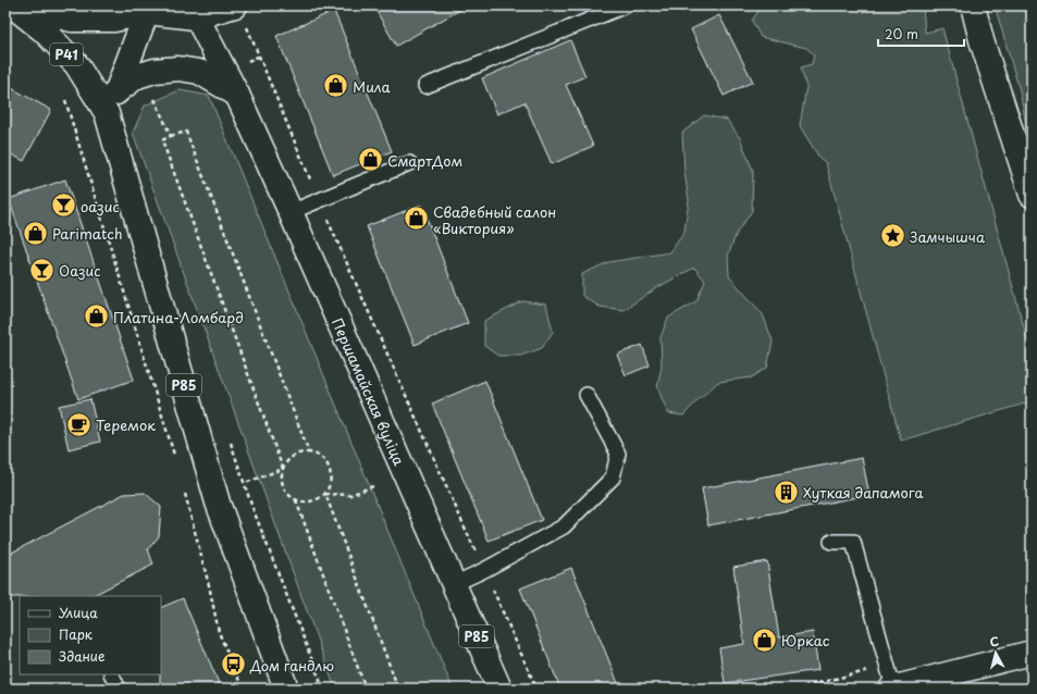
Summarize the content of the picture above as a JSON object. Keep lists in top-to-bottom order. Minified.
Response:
{"streets":{"main road":["Р41","Р85","Першамайская вуліца"]},"crossings":[["Р41","Р85"]],"places":{"shop":["Мила","СмартДом","Свадебный салон «Виктория»","Parimatch","Платина-Ломбард","Юркас"],"bar":["оазис","Оазис"],"place":["Замчышча"],"cafe":["Теремок"],"building":["Хуткая дапамога"],"bus stop":["Дом гандлю"]},"legend":["Улица","Парк","Здание"],"scale_bar":"20 m","north":"top"}
